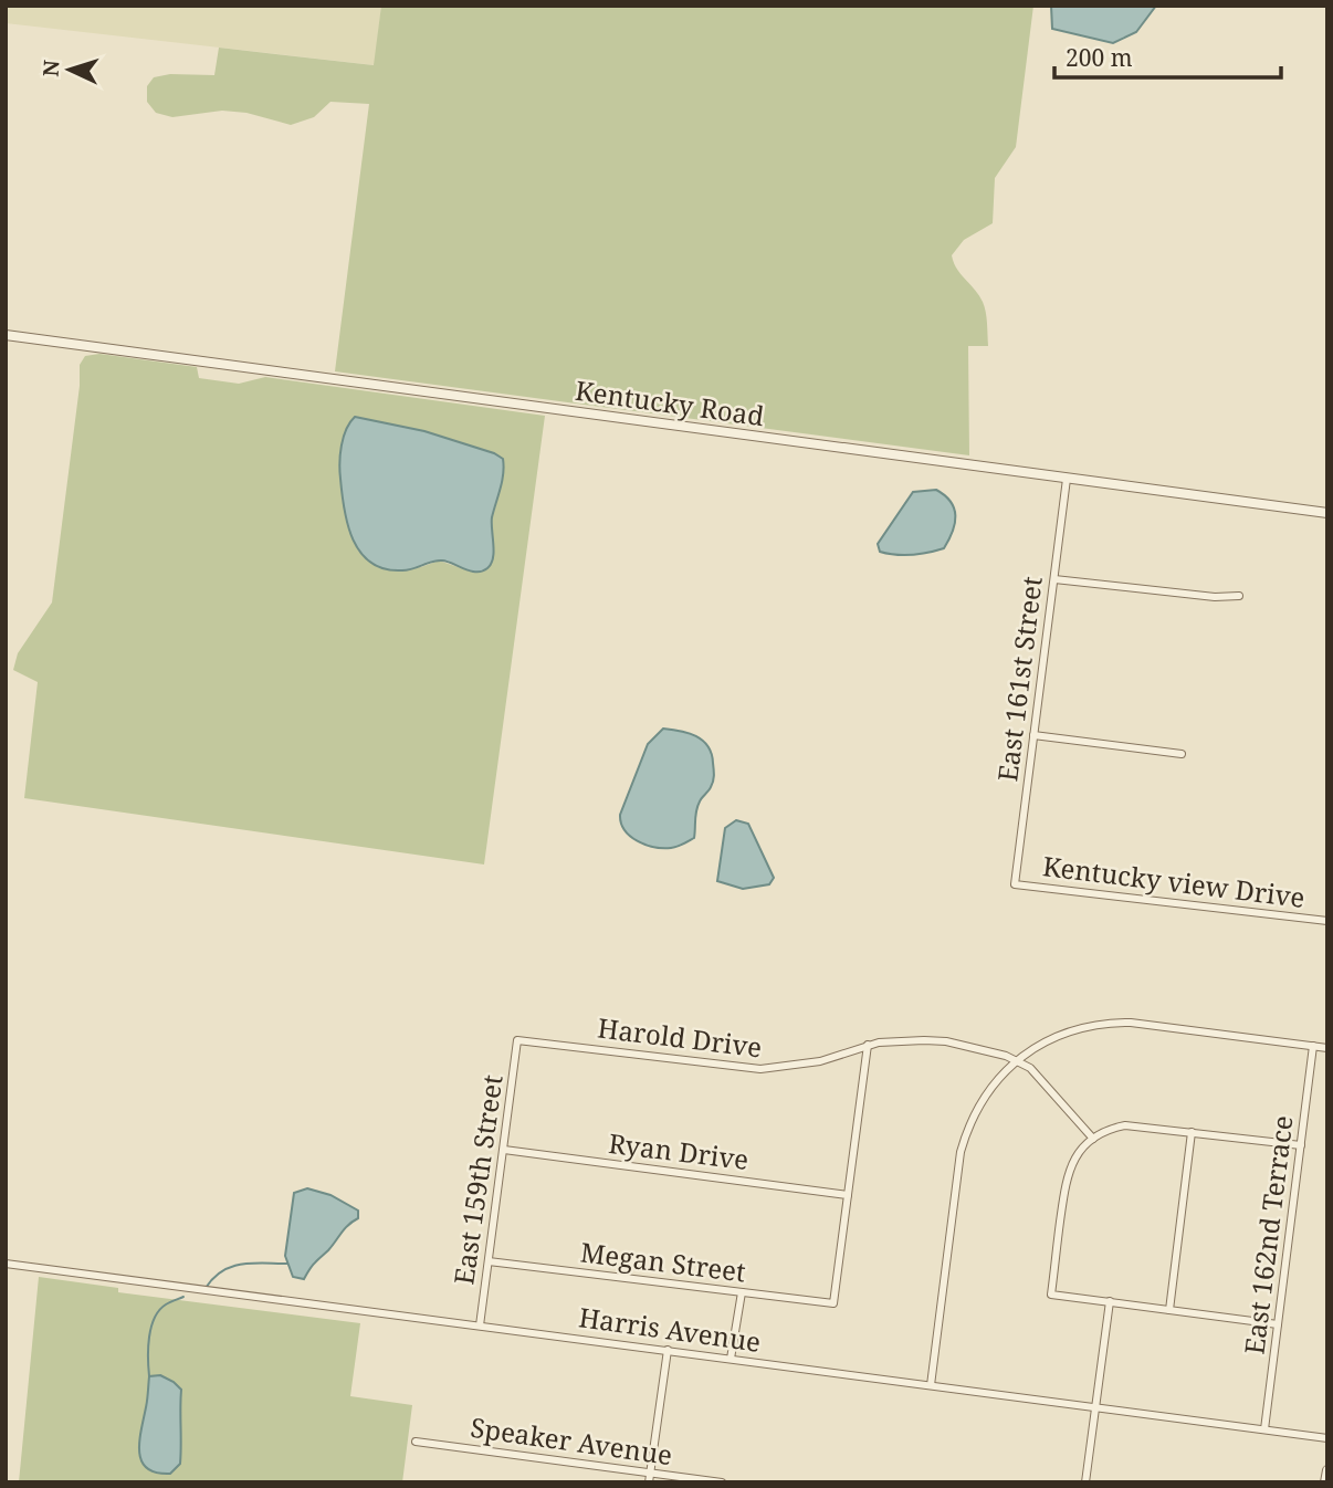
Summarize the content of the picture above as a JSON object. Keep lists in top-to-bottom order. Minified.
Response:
{"streets":{"street":["Kentucky Road","East 161st Street","Kentucky view Drive","Harold Drive","Ryan Drive","East 159th Street","East 162nd Terrace","Megan Street","Harris Avenue","Speaker Avenue"]},"crossings":[["Kentucky Road","East 161st Street"],["East 161st Street","Kentucky view Drive"],["Harold Drive","East 159th Street"],["Ryan Drive","East 159th Street"],["Ryan Drive","Megan Street"],["East 159th Street","Megan Street"],["East 159th Street","Harris Avenue"],["East 162nd Terrace","Harris Avenue"]],"scale_bar":"200 m","north":"left"}
